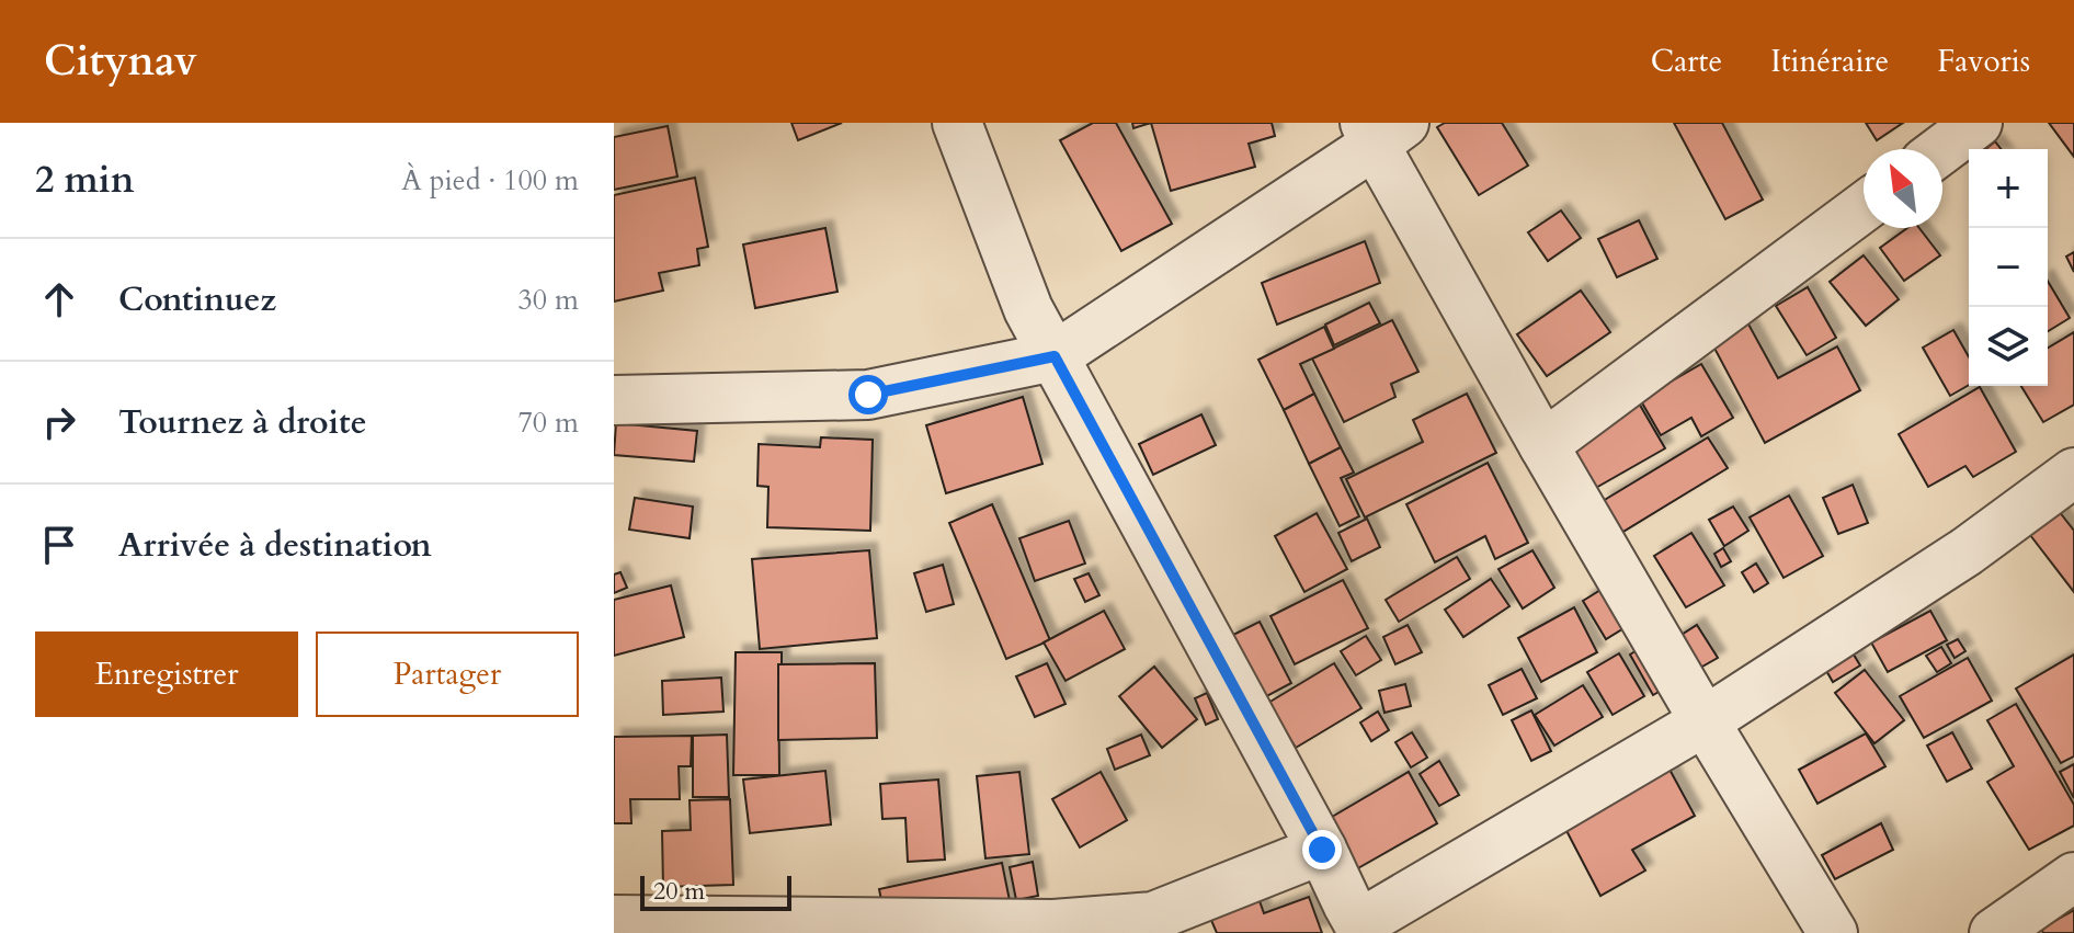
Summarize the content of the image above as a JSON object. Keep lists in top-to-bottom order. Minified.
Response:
{"scale_bar":"20 m","north":"top left","page":{"header":"Citynav","nav":["Carte","Itinéraire","Favoris"],"heading":["2 min","À pied · 100 m"],"map_buttons":["+","−"],"list":[["Continuez","30 m"],["Tournez à droite","70 m"],"Arrivée à destination"],"buttons":["Enregistrer","Partager"],"scale":"20 m"}}
